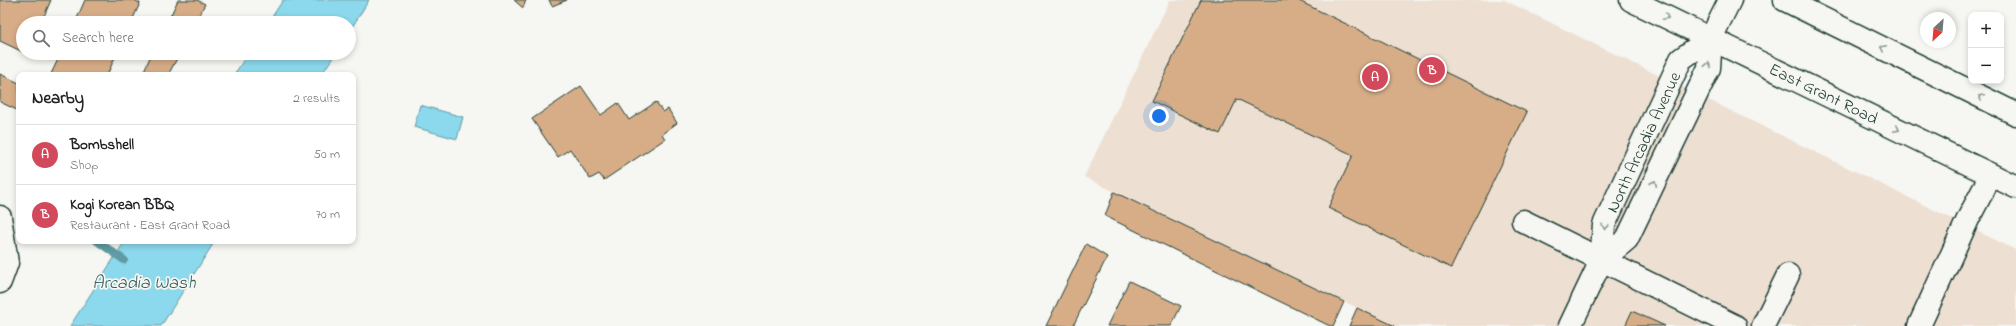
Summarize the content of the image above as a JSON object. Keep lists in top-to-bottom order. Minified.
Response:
{"streets":{"main road":["East Grant Road","North Arcadia Avenue"]},"crossings":[["East Grant Road","North Arcadia Avenue"]],"water":["Arcadia Wash"],"north":"bottom left","page":{"map_buttons":["+","−"],"search":"Search here","pins":["B","A"],"heading":["Nearby","2 results"],"list":[{"mark":"A","name":"Bombshell","note":"Shop","value":"50 m"},{"mark":"B","name":"Kogi Korean BBQ","note":"Restaurant · East Grant Road","value":"70 m"}]}}
